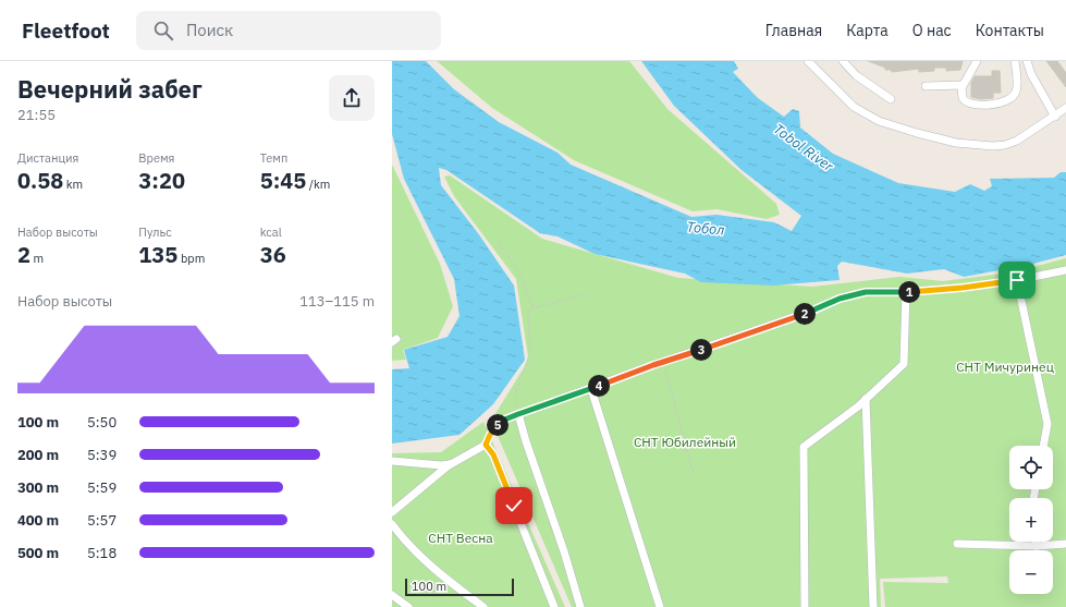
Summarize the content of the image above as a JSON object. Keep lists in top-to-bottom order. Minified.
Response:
{"water":["Tobol River","Тобол"],"parks":["СНТ Мичуринец","СНТ Юбилейный","СНТ Весна"],"scale_bar":"100 m","page":{"header":"Fleetfoot","search":"Поиск","nav":["Главная","Карта","О нас","Контакты"],"heading":["Вечерний забег","21:55"],"stats":[["Дистанция","0.58 km"],["Время","3:20"],["Темп","5:45 /km"],["Набор высоты","2 m"],["Пульс","135 bpm"],["kcal","36"]],"pins":["1","2","3","4","5"],"chart":["Набор высоты","113–115 m"],"list":[{"name":"100 m","note":"5:50"},{"name":"200 m","note":"5:39"},{"name":"300 m","note":"5:59"},{"name":"400 m","note":"5:57"},{"name":"500 m","note":"5:18"}],"map_buttons":["+","−"],"scale":"100 m"}}
